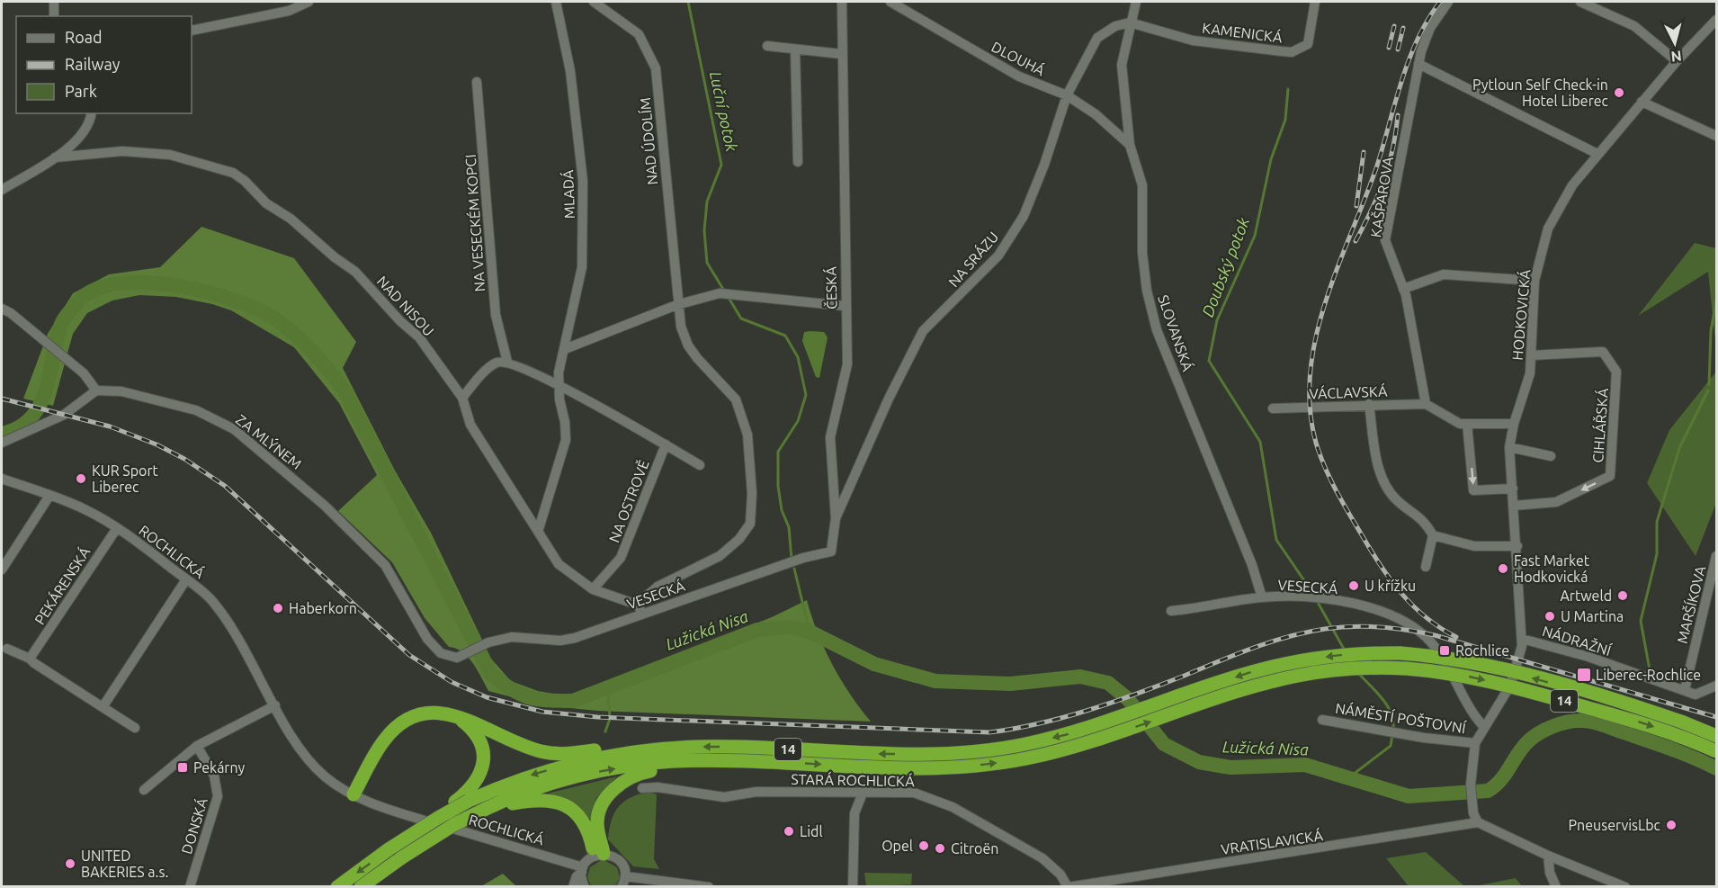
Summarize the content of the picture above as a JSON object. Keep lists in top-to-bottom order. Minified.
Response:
{"streets":{"highway":["14"],"street":["KAMENICKÁ","DLOUHÁ","NAD ÚDOLÍM","MLADÁ","KAŠPAROVA","NA VESECKÉM KOPCI","NA SRÁZU","ČESKÁ","NAD NISOU","HODKOVICKÁ","SLOVANSKÁ","VÁCLAVSKÁ","CIHLÁŘSKÁ","ZA MLÝNEM","NA OSTROVĚ","ROCHLICKÁ","PEKÁRENSKÁ","VESECKÁ","MARŠÍKOVA","NÁDRAŽNÍ","NÁMĚSTÍ POŠTOVNÍ","STARÁ ROCHLICKÁ","DONSKÁ","VRATISLAVICKÁ"]},"crossings":[["KAMENICKÁ","NA SRÁZU"],["KAMENICKÁ","SLOVANSKÁ"],["DLOUHÁ","NA SRÁZU"],["DLOUHÁ","SLOVANSKÁ"],["NAD ÚDOLÍM","NAD NISOU"],["KAŠPAROVA","VÁCLAVSKÁ"],["NA SRÁZU","ČESKÁ"],["NA SRÁZU","SLOVANSKÁ"],["NA SRÁZU","VESECKÁ"],["ČESKÁ","VESECKÁ"],["NAD NISOU","NA OSTROVĚ"],["HODKOVICKÁ","CIHLÁŘSKÁ"],["HODKOVICKÁ","NÁDRAŽNÍ"],["HODKOVICKÁ","NÁMĚSTÍ POŠTOVNÍ"],["SLOVANSKÁ","VESECKÁ"],["ZA MLÝNEM","VESECKÁ"],["ROCHLICKÁ","PEKÁRENSKÁ"],["VESECKÁ","NÁMĚSTÍ POŠTOVNÍ"],["MARŠÍKOVA","NÁDRAŽNÍ"],["NÁDRAŽNÍ","NÁMĚSTÍ POŠTOVNÍ"],["NÁMĚSTÍ POŠTOVNÍ","VRATISLAVICKÁ"],["STARÁ ROCHLICKÁ","VRATISLAVICKÁ"]],"water":["Luční potok","Doubský potok","Lužická Nisa"],"places":{"other":["Pytloun Self Check-in Hotel Liberec","KUR Sport Liberec","Fast Market Hodkovická","U křížku","Artweld","Haberkorn","U Martina","PneuservisLbc","Lidl","Opel","Citroën","UNITED BAKERIES a.s."],"transit":["Rochlice","Liberec-Rochlice","Pekárny"]},"legend":["Road","Railway","Park"],"north":"bottom"}
